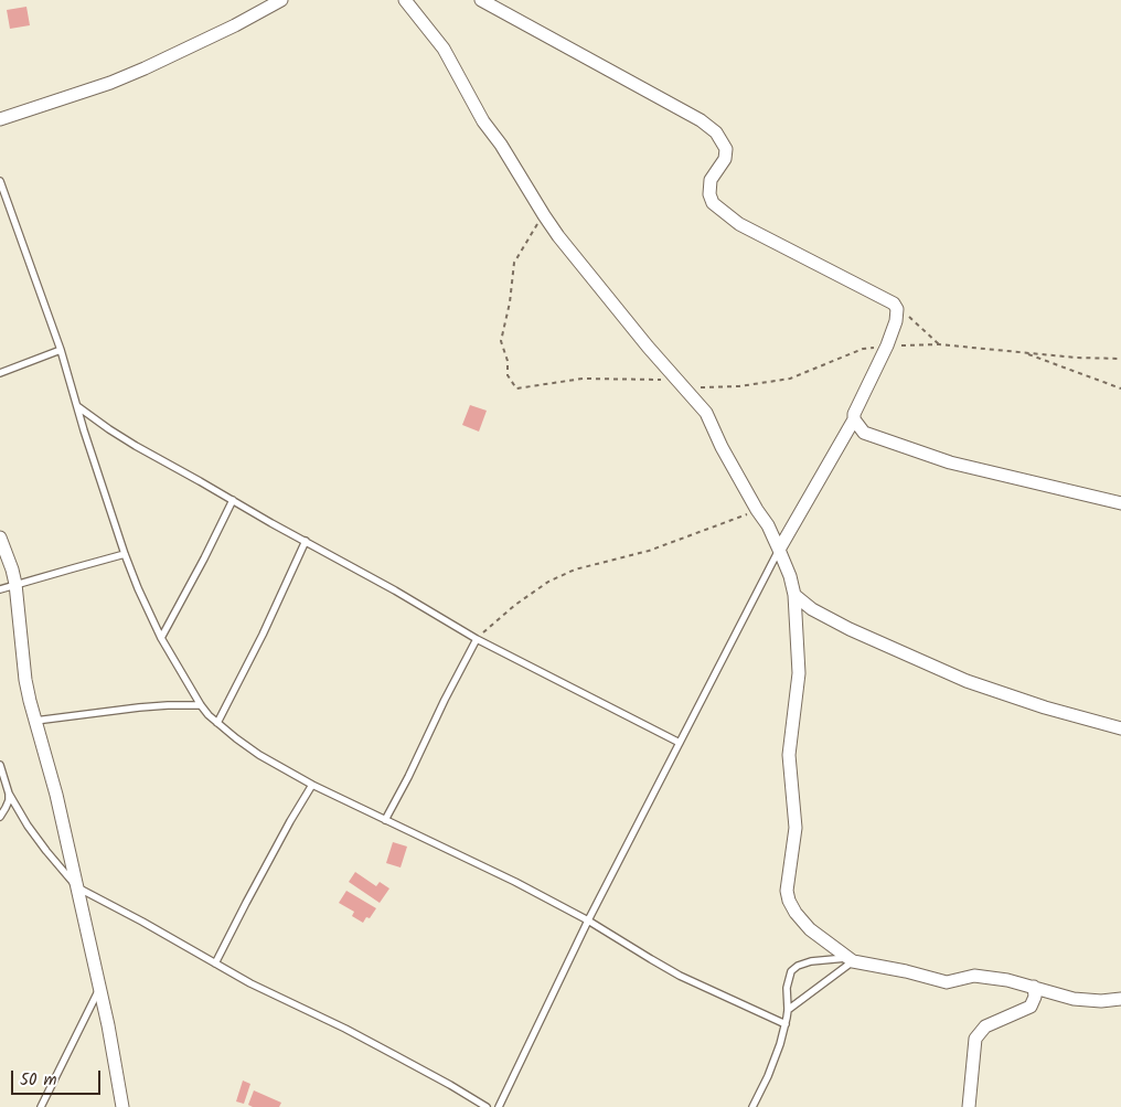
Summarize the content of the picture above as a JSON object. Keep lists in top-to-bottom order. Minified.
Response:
{"scale_bar":"50 m"}
